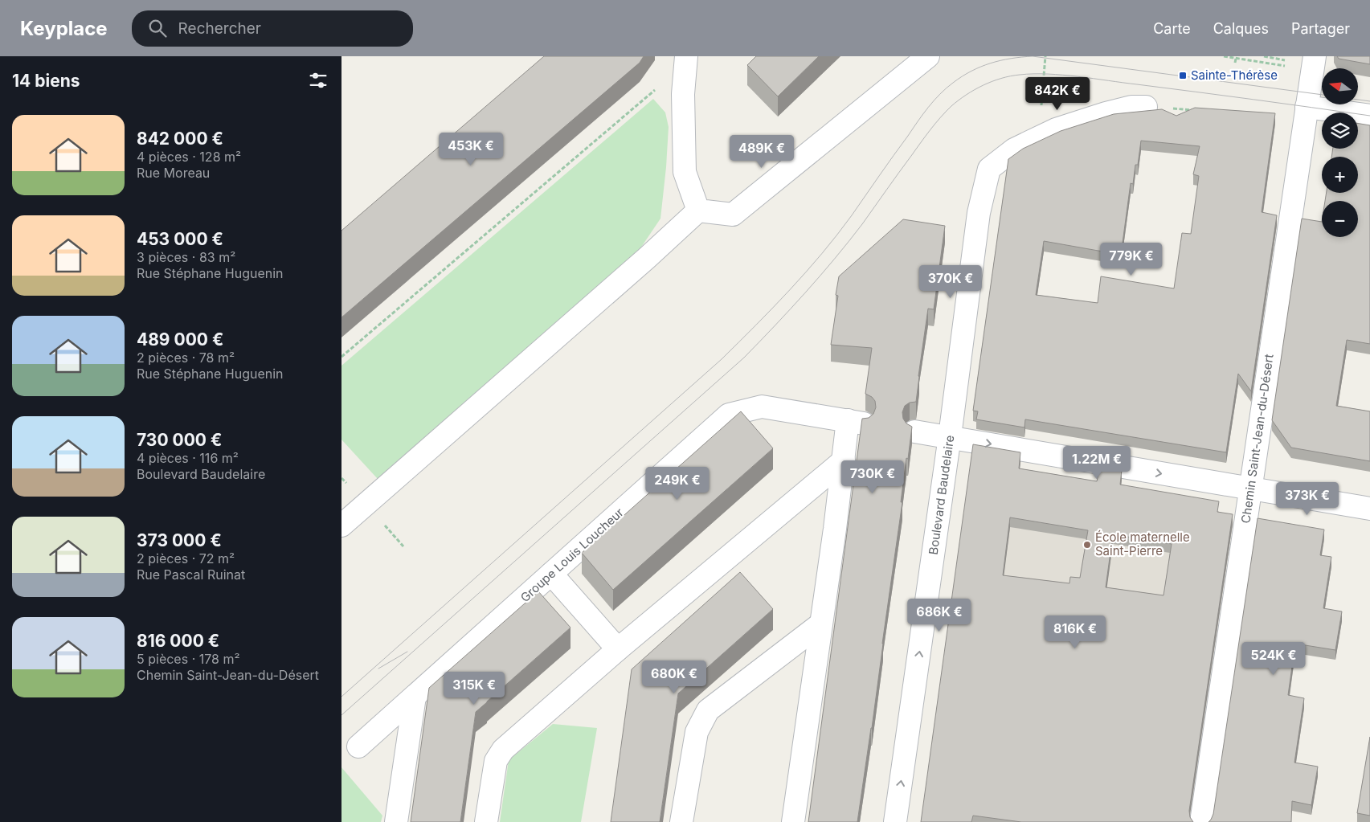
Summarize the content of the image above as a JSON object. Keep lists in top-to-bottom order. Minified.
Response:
{"streets":{"street":["Chemin Saint-Jean-du-Désert","Boulevard Baudelaire","Groupe Louis Loucheur"]},"one_way":["Boulevard Baudelaire"],"places":{"transit":["Sainte-Thérèse"],"other":["École maternelle Saint-Pierre"]},"north":"left","page":{"header":"Keyplace","search":"Rechercher","nav":["Carte","Calques","Partager"],"heading":"14 biens","map_buttons":["+","−"],"price":["842K €","453K €","489K €","779K €","370K €","1.22M €","730K €","249K €","373K €","686K €","816K €","524K €","680K €","315K €"],"list":[{"name":"842 000 €","note":"4 pièces · 128 m² · Rue Moreau"},{"name":"453 000 €","note":"3 pièces · 83 m² · Rue Stéphane Huguenin"},{"name":"489 000 €","note":"2 pièces · 78 m² · Rue Stéphane Huguenin"},{"name":"730 000 €","note":"4 pièces · 116 m² · Boulevard Baudelaire"},{"name":"373 000 €","note":"2 pièces · 72 m² · Rue Pascal Ruinat"},{"name":"816 000 €","note":"5 pièces · 178 m² · Chemin Saint-Jean-du-Désert"}]}}
